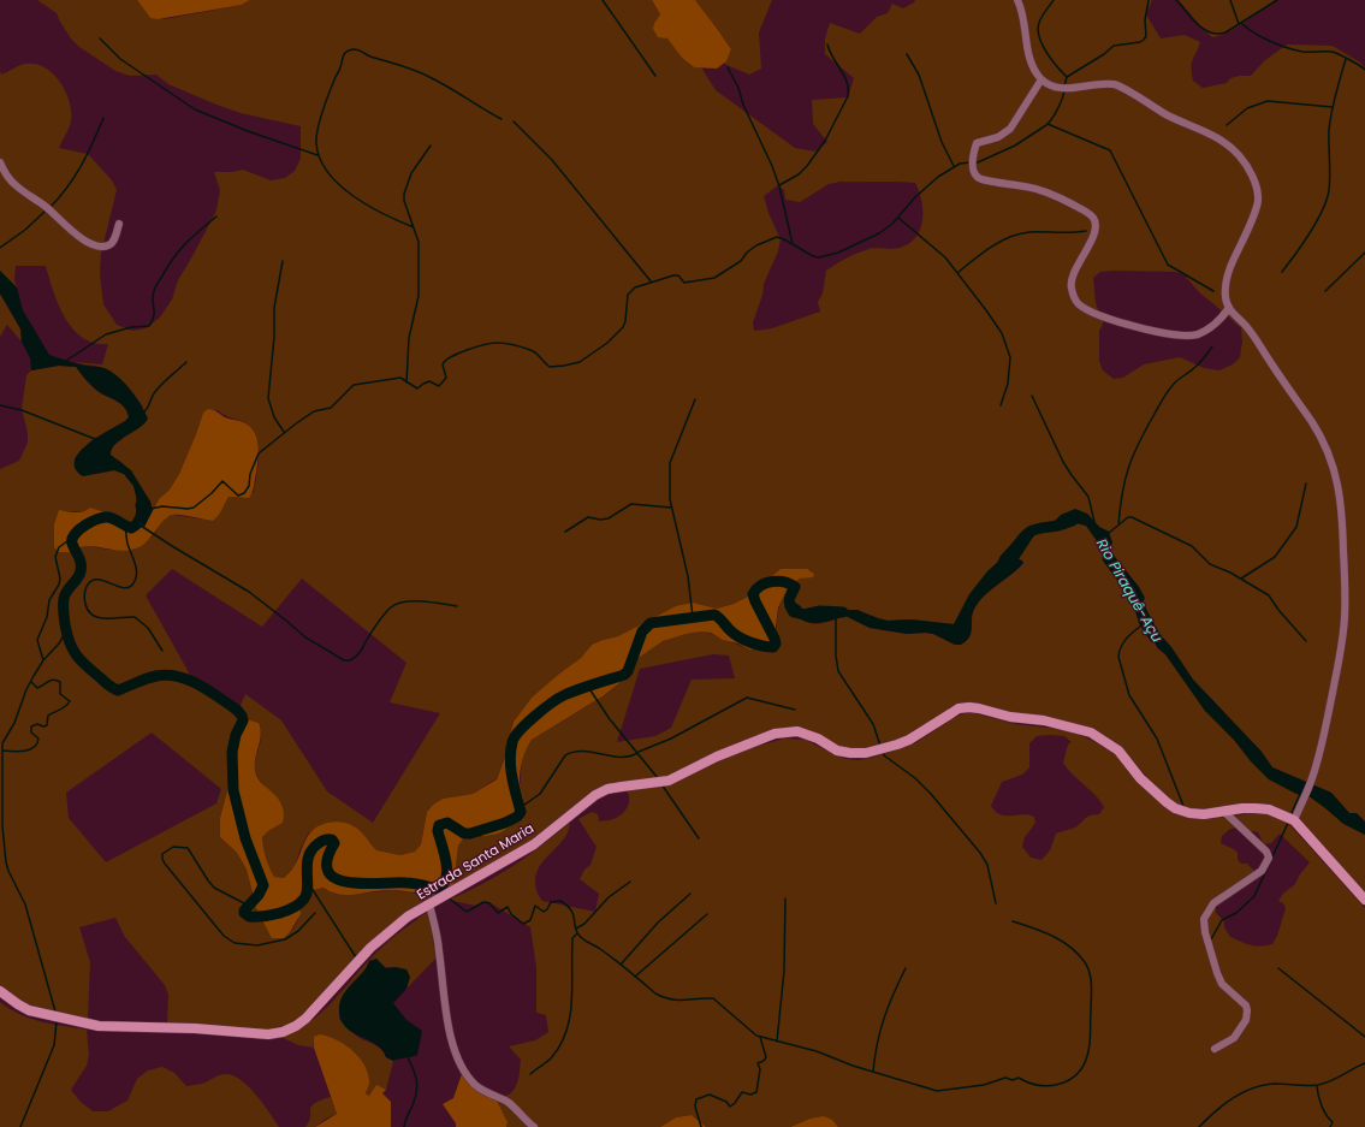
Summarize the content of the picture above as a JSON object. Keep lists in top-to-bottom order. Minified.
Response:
{"streets":{"street":["Estrada Santa Maria"]},"water":["Rio Piraquê-Açu"]}
